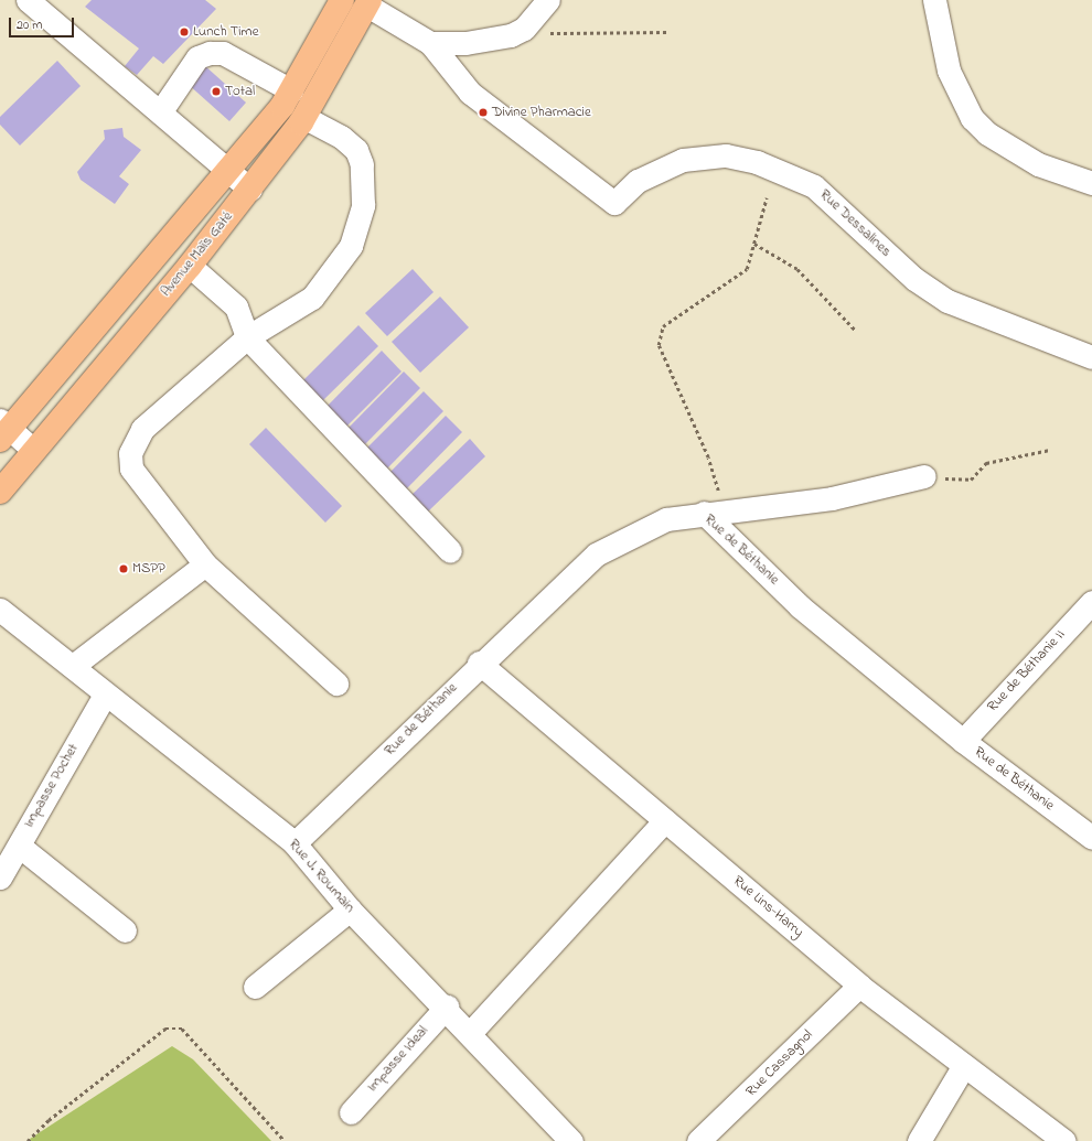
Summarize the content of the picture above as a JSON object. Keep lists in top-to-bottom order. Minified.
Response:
{"streets":{"main road":["Avenue Maïs Gaté"],"street":["Rue Dessalines","Rue de Béthanie","Rue de Béthanie II","Impasse Pochet","Rue J. Roumain","Rue Lins-Harry","Impasse Ideal","Rue Cassagnol"]},"crossings":[["Rue Dessalines","Avenue Maïs Gaté"],["Rue de Béthanie","Rue de Béthanie II"],["Rue de Béthanie","Rue J. Roumain"],["Rue de Béthanie","Rue Lins-Harry"],["Impasse Pochet","Rue J. Roumain"],["Rue J. Roumain","Impasse Ideal"],["Rue Lins-Harry","Rue Cassagnol"]],"places":["Lunch Time","Total","Divine Pharmacie","MSPP"],"scale_bar":"20 m"}
